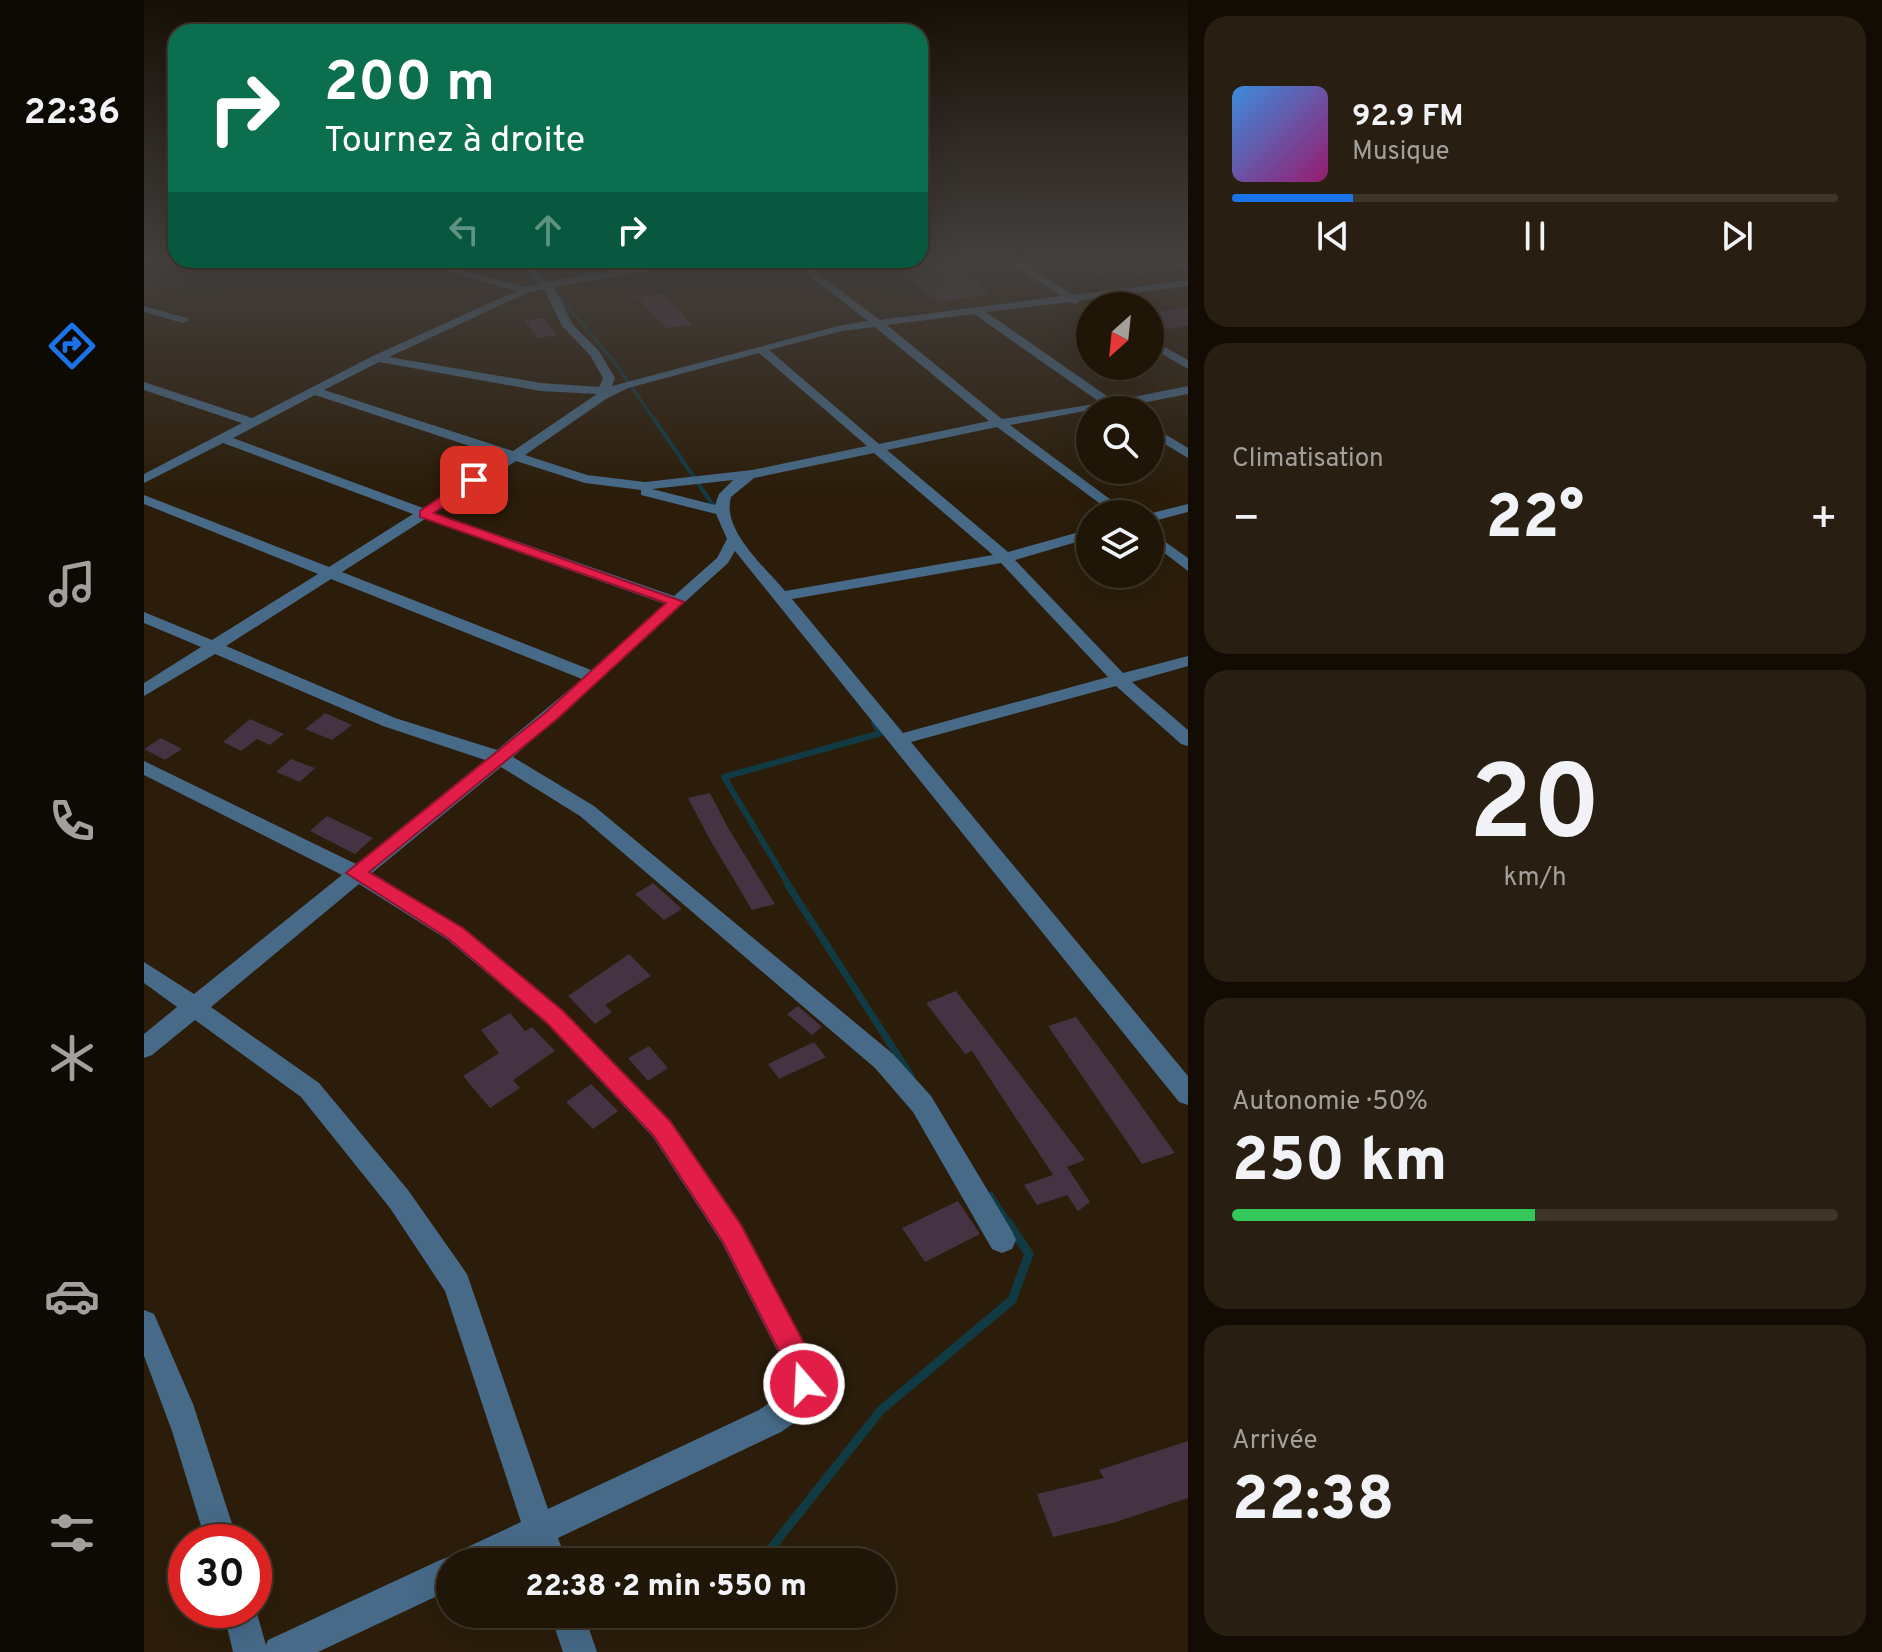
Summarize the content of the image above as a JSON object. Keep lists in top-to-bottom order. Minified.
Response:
{"north":"bottom left","page":{"tabs":"22:36","turn":["200 m","Tournez à droite"],"song":["92.9 FM","Musique"],"tile":["Climatisation",["20","km/h"],["Autonomie · 50%","250 km"],["Arrivée","22:38"]],"heat":["−","22°","+"],"limit":"30","trip":"22:38 · 2 min · 550 m"}}
